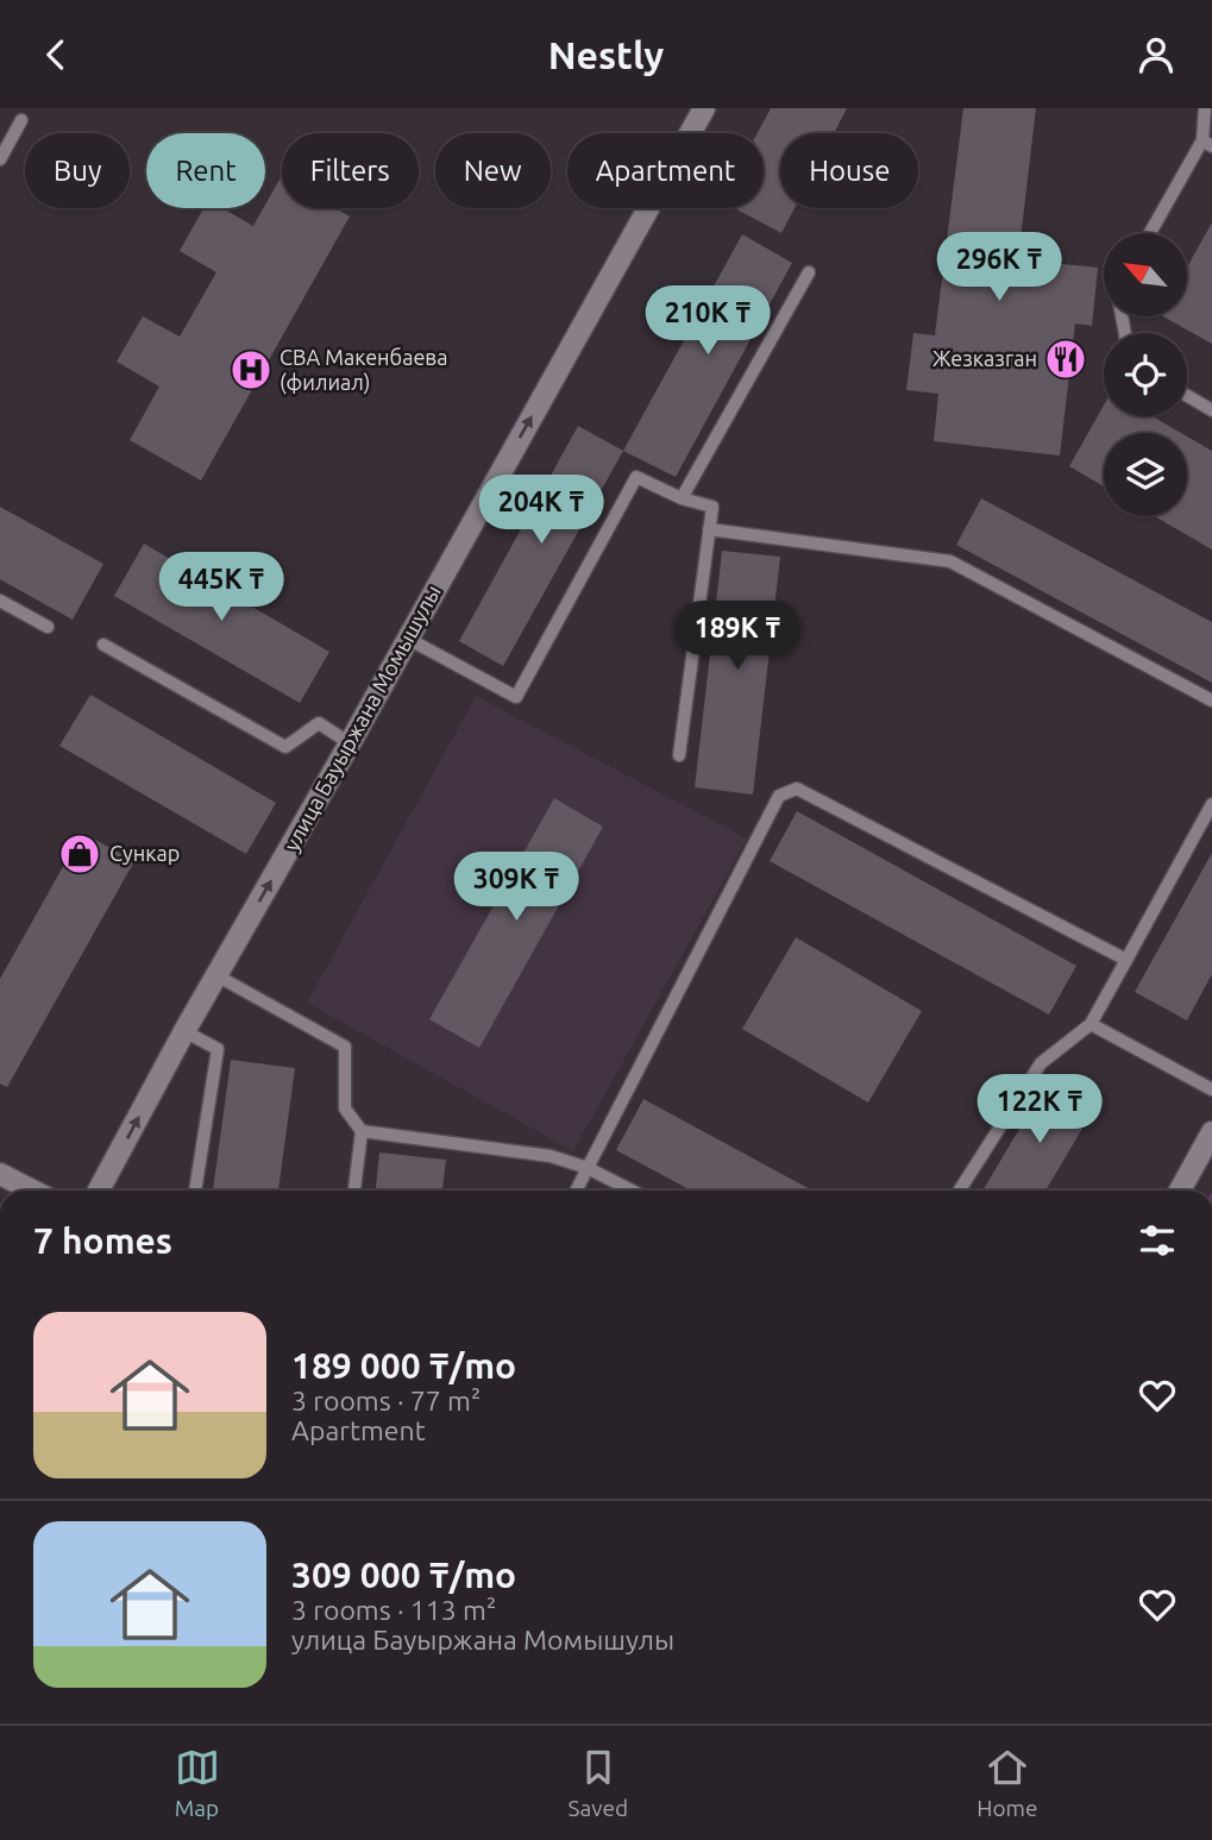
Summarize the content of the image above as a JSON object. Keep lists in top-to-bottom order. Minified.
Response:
{"streets":{"street":["улица Бауыржана Момышулы"]},"one_way":["улица Бауыржана Момышулы"],"places":{"restaurant":["Жезказган"],"hospital":["СВА Макенбаева (филиал)"],"shop":["Сункар"]},"north":"top left","page":{"header":"Nestly","chip":["Buy","Rent","Filters","New","Apartment","House"],"price":["296K ₸","210K ₸","204K ₸","445K ₸","189K ₸","309K ₸","122K ₸"],"heading":"7 homes","list":[{"name":"189 000 ₸/mo","note":"3 rooms · 77 m² · Apartment"},{"name":"309 000 ₸/mo","note":"3 rooms · 113 m² · улица Бауыржана Момышулы"}],"tabs":["Map","Saved","Home"]}}
